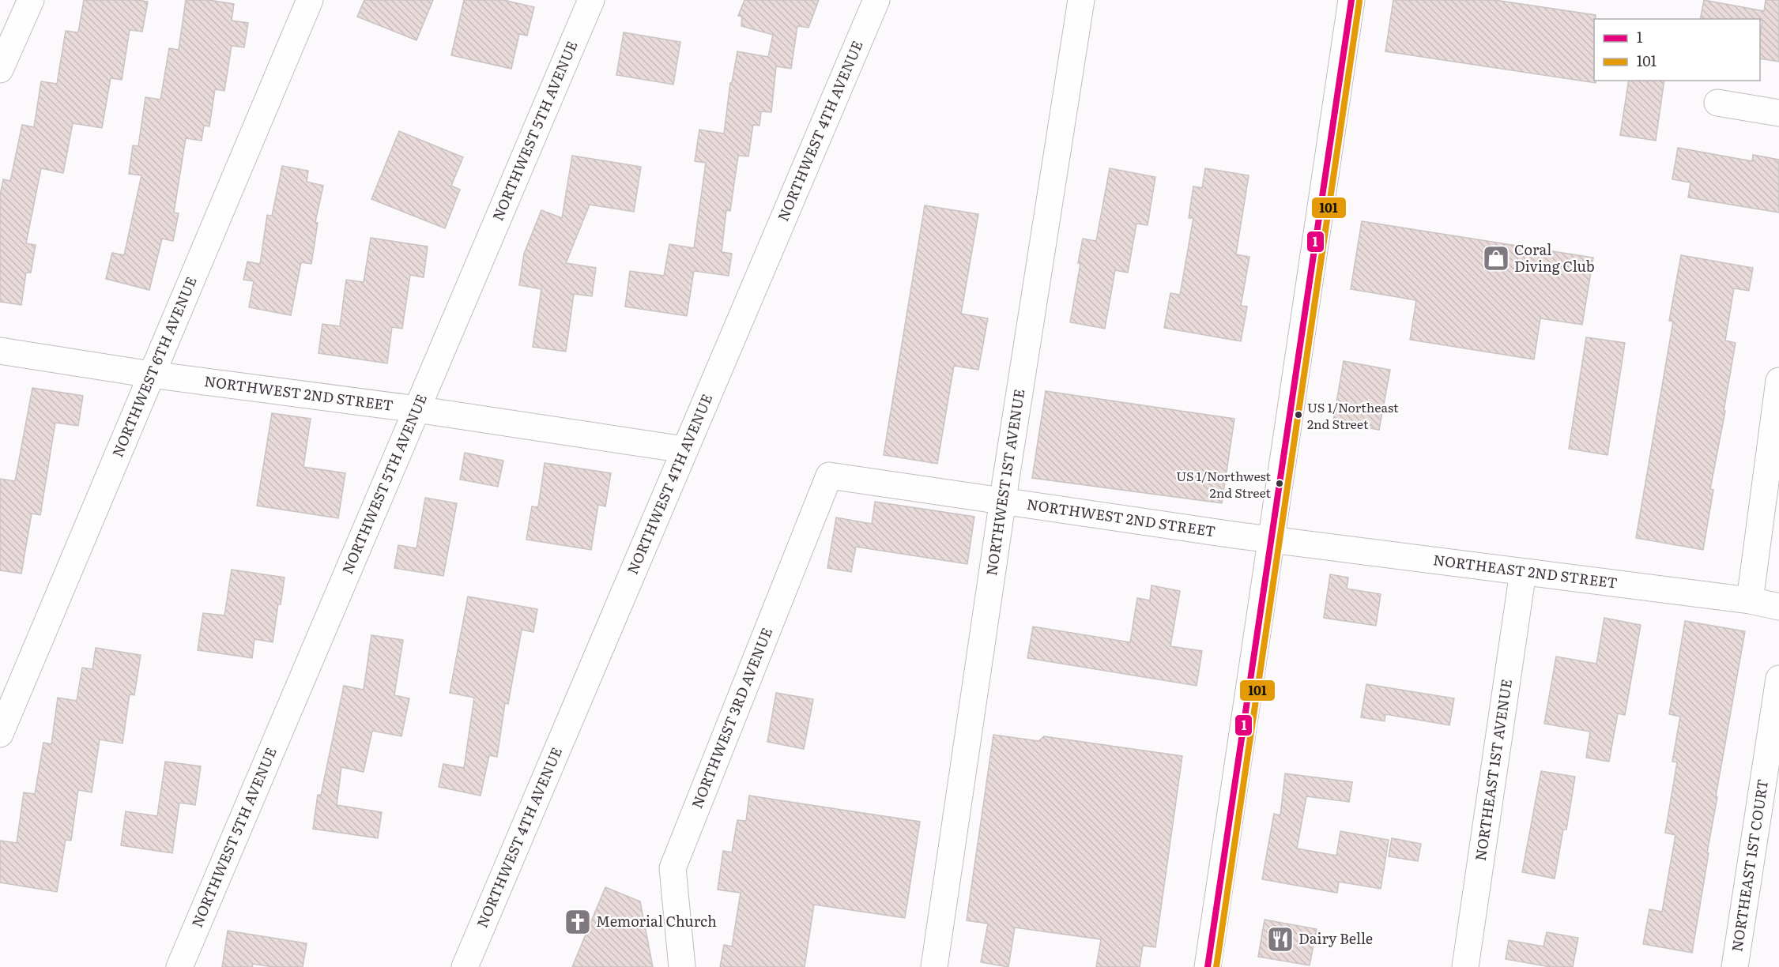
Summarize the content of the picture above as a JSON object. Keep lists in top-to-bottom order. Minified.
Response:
{"streets":{"street":["NORTHWEST 5TH AVENUE","NORTHWEST 4TH AVENUE","NORTHWEST 6TH AVENUE","NORTHWEST 2ND STREET","NORTHWEST 1ST AVENUE","NORTHEAST 2ND STREET","NORTHWEST 3RD AVENUE","NORTHEAST 1ST AVENUE","NORTHEAST 1ST COURT"]},"crossings":[["NORTHWEST 5TH AVENUE","NORTHWEST 2ND STREET"],["NORTHWEST 4TH AVENUE","NORTHWEST 2ND STREET"],["NORTHWEST 6TH AVENUE","NORTHWEST 2ND STREET"],["NORTHWEST 2ND STREET","NORTHWEST 1ST AVENUE"],["NORTHWEST 2ND STREET","NORTHEAST 2ND STREET"],["NORTHWEST 2ND STREET","NORTHWEST 3RD AVENUE"],["NORTHEAST 2ND STREET","NORTHEAST 1ST AVENUE"]],"places":{"shop":["Coral Diving Club"],"other":["US 1/Northeast 2nd Street","US 1/Northwest 2nd Street"],"church":["Memorial Church"],"restaurant":["Dairy Belle"]},"lines":["transit line 1","transit line 101"],"legend":["1","101"]}
